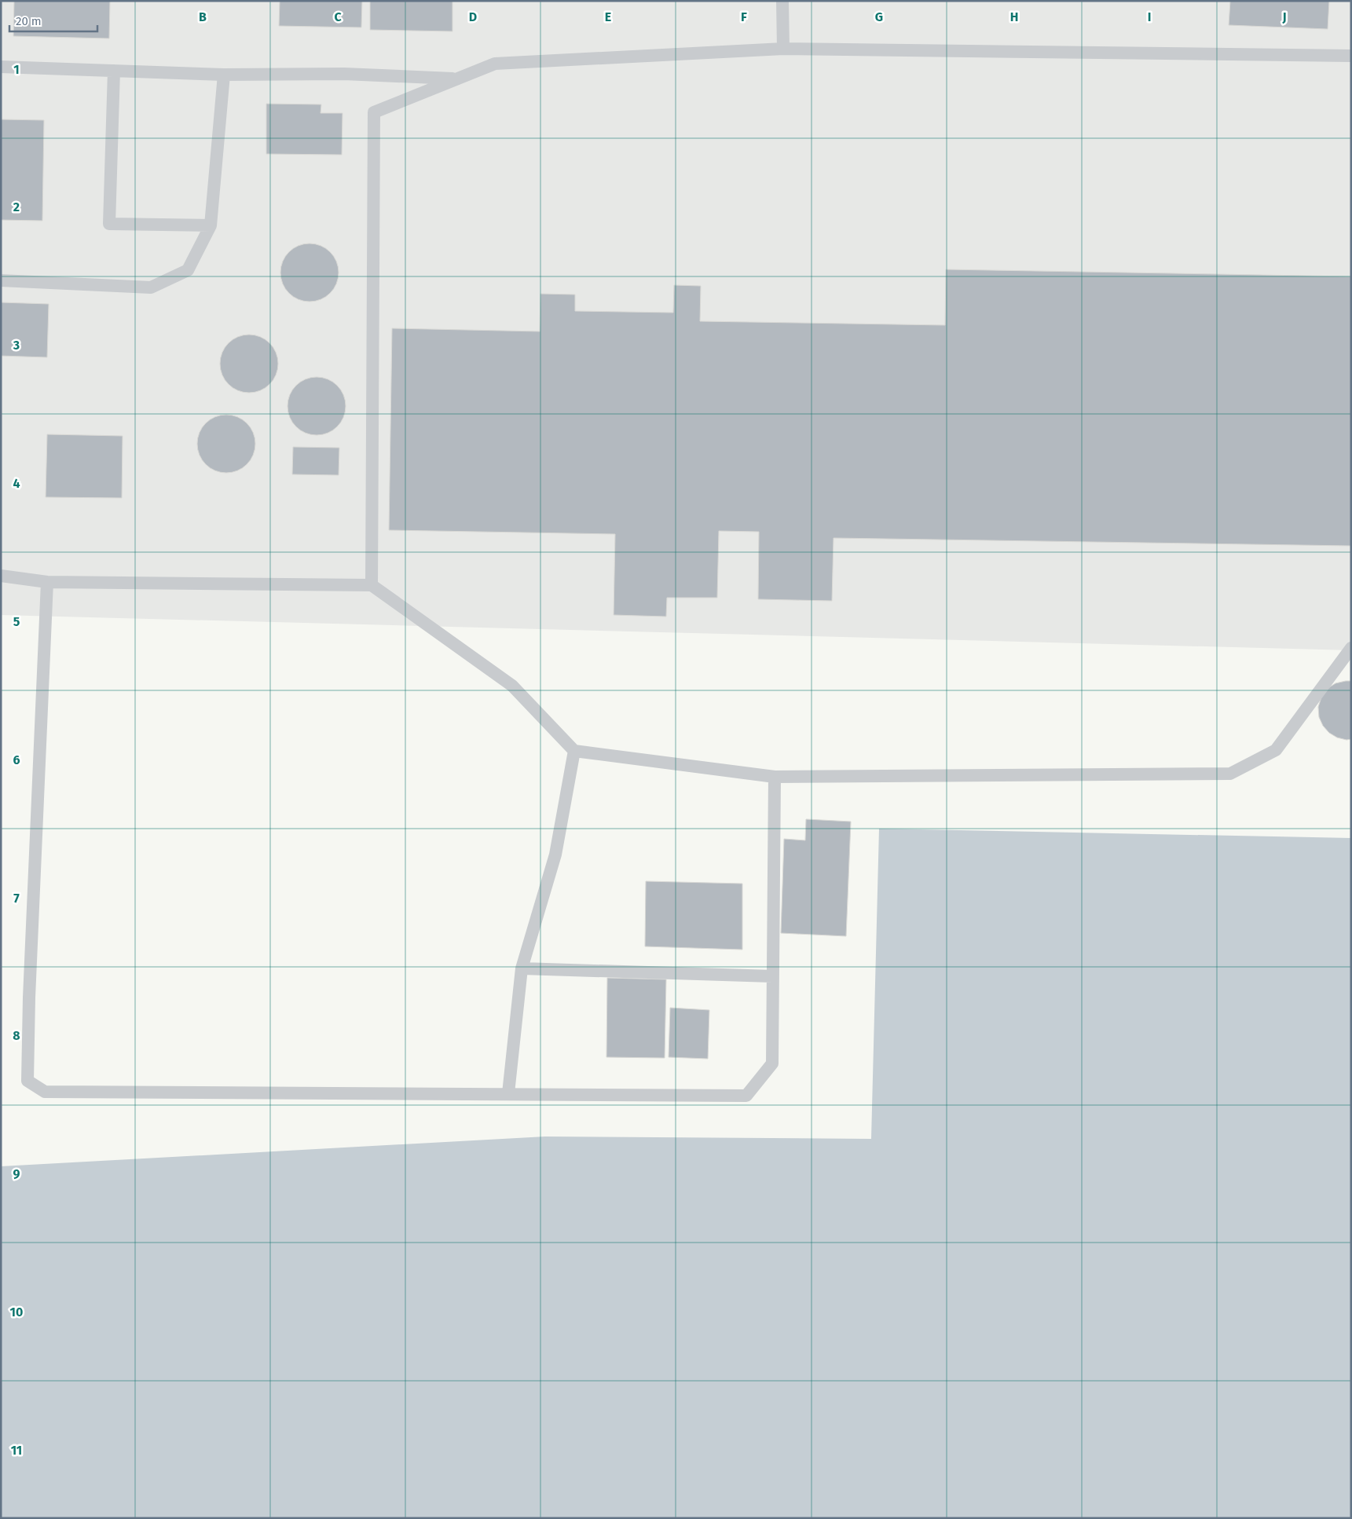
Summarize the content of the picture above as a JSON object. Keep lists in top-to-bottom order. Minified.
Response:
{"scale_bar":"20 m","grid":{"columns":["B","C","D","E","F","G","H","I","J"],"rows":["1","2","3","4","5","6","7","8","9","10","11"]}}
